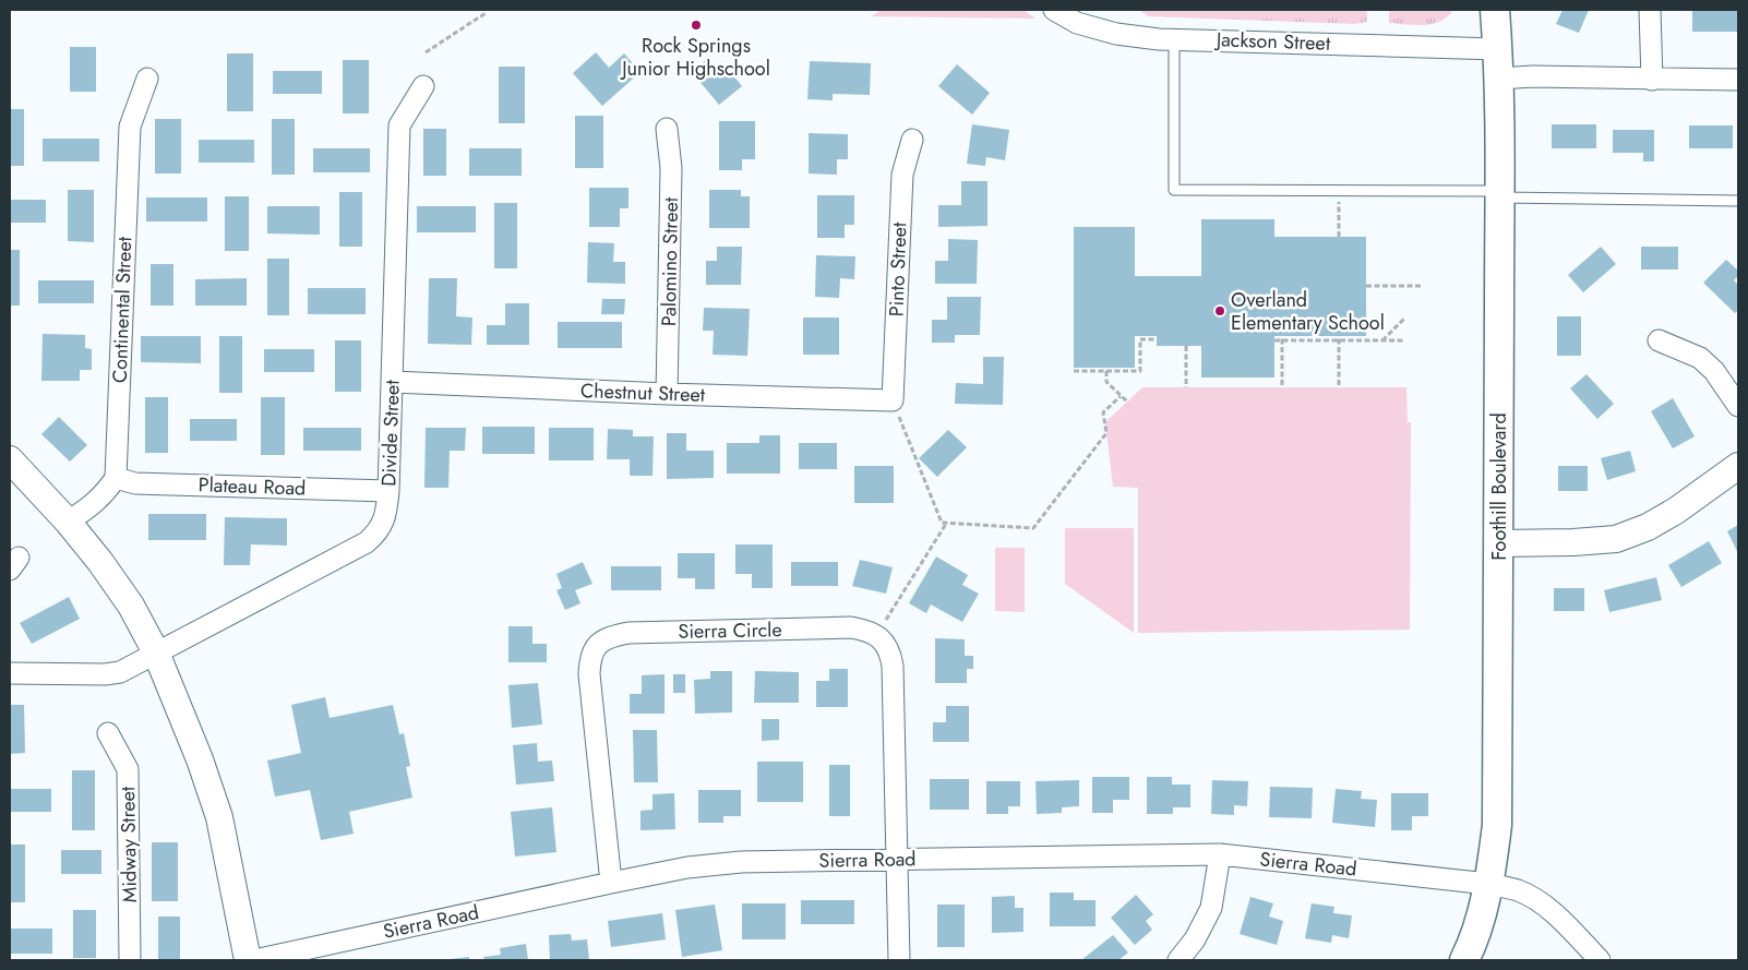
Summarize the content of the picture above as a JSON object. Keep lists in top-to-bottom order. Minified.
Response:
{"streets":{"main road":["Foothill Boulevard"],"street":["Jackson Street","Palomino Street","Pinto Street","Continental Street","Chestnut Street","Divide Street","Plateau Road","Sierra Circle","Midway Street","Sierra Road"]},"crossings":[["Jackson Street","Foothill Boulevard"],["Palomino Street","Chestnut Street"],["Pinto Street","Chestnut Street"],["Continental Street","Plateau Road"],["Chestnut Street","Divide Street"],["Divide Street","Plateau Road"],["Foothill Boulevard","Sierra Road"],["Sierra Circle","Sierra Road"]],"places":["Rock Springs Junior Highschool","Overland Elementary School"]}
